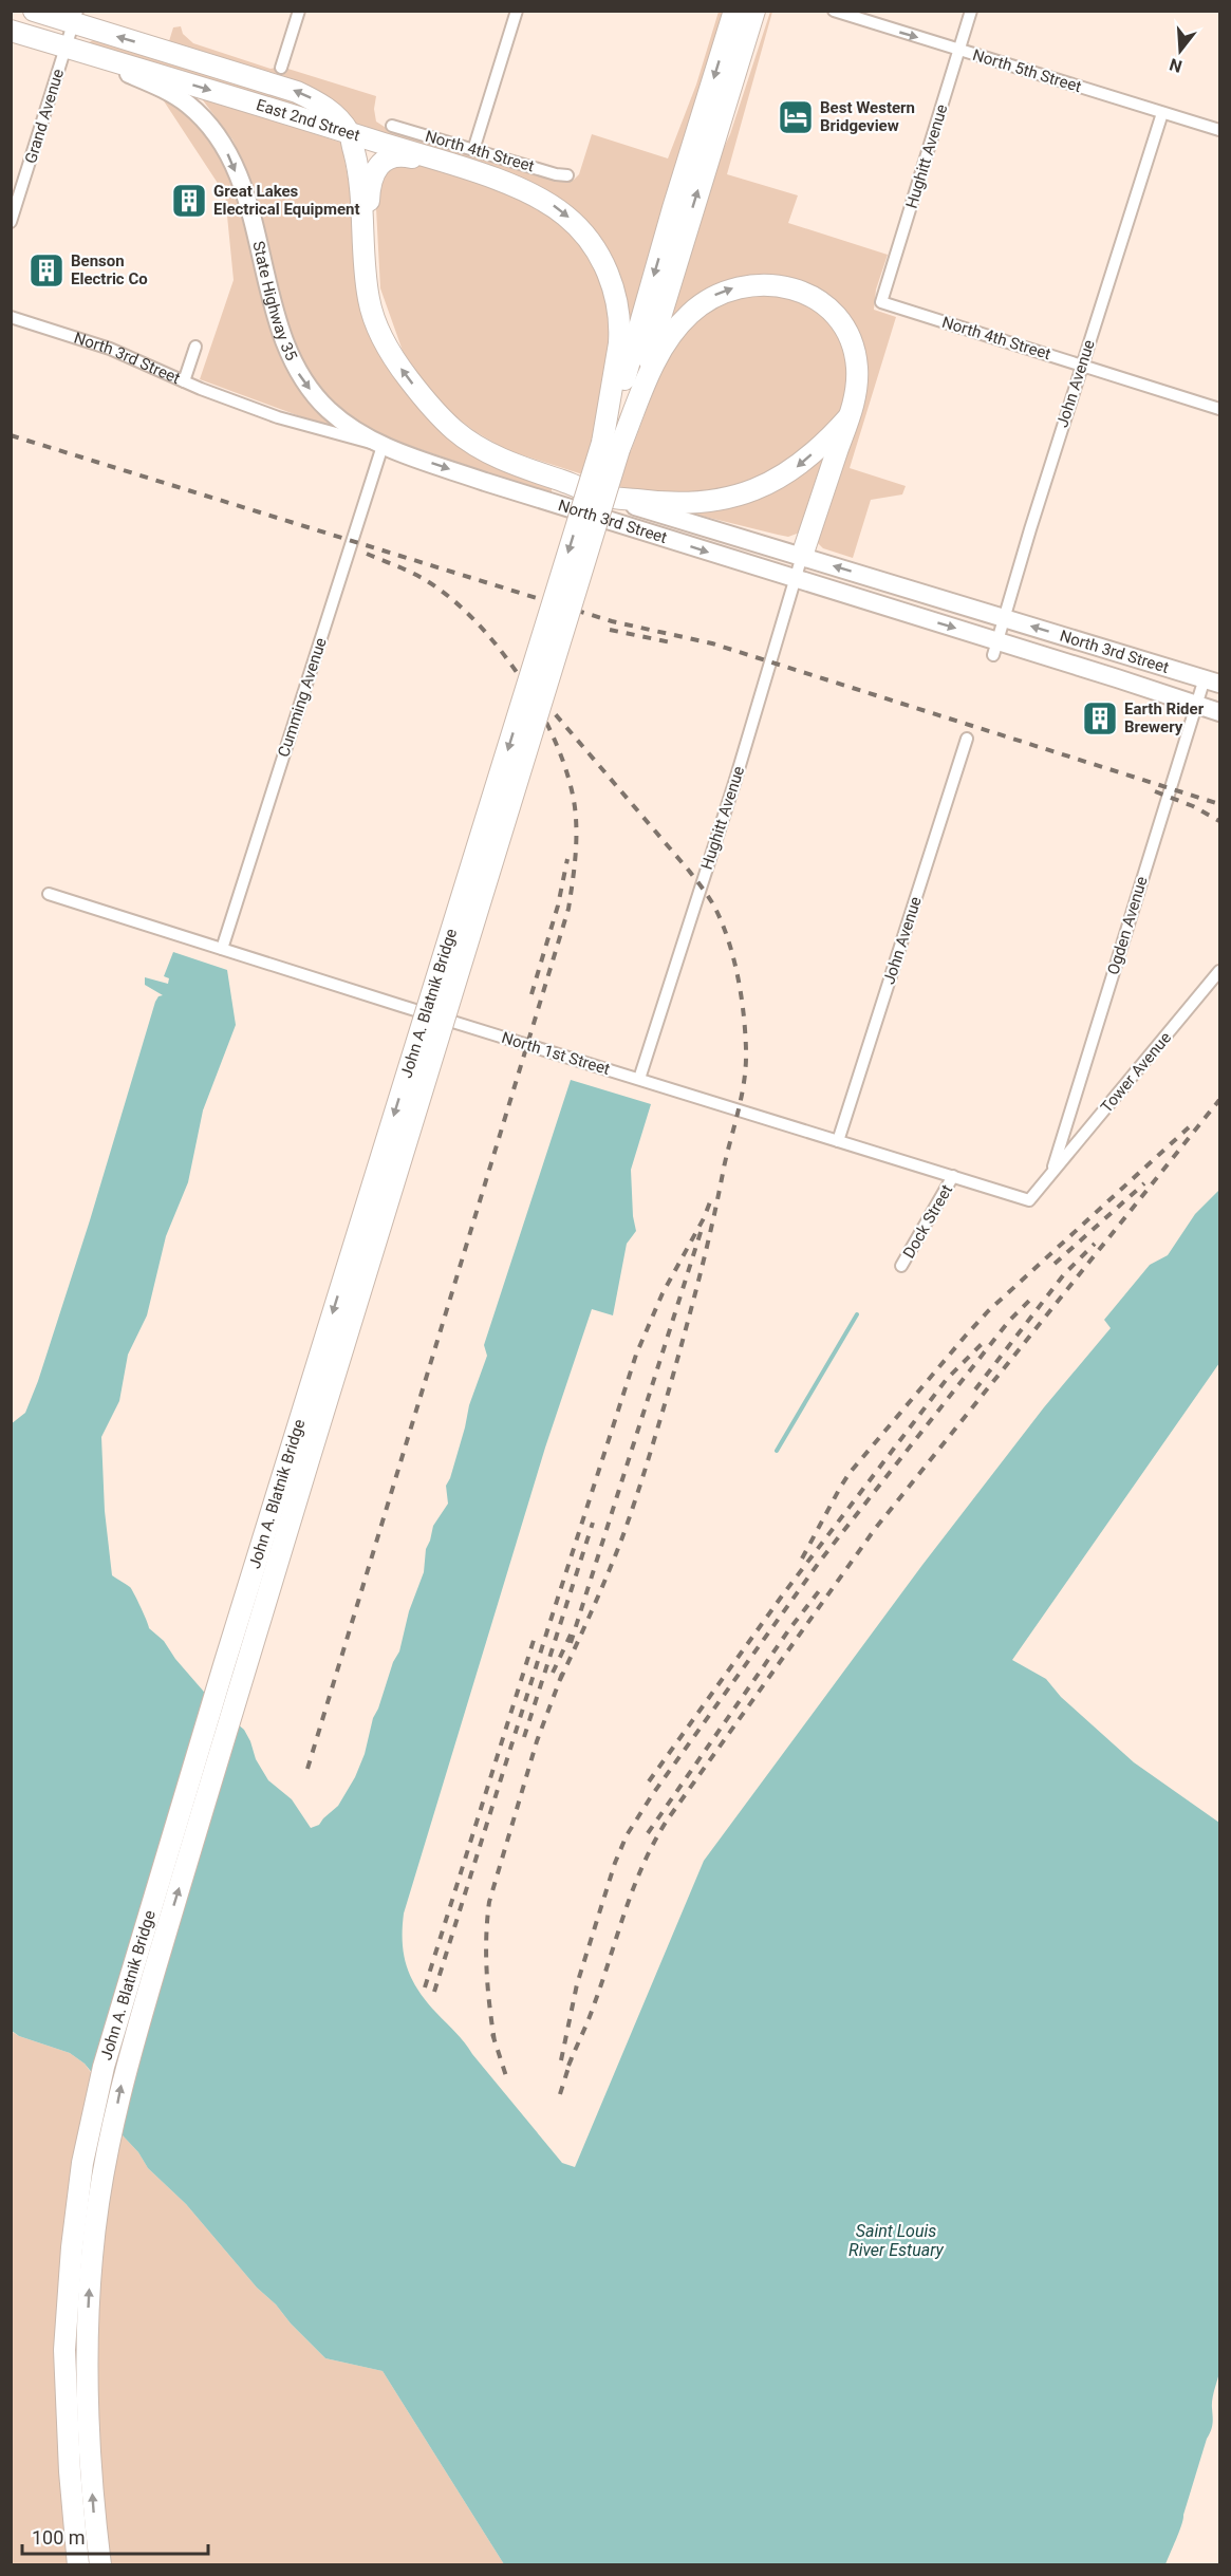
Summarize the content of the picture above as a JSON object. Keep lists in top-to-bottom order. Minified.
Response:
{"streets":{"highway":["East 2nd Street","North 3rd Street","John A. Blatnik Bridge"],"main road":["State Highway 35"],"street":["North 5th Street","Grand Avenue","North 4th Street","Hughitt Avenue","John Avenue","Cumming Avenue","Ogden Avenue","North 1st Street","Tower Avenue","Dock Street"]},"crossings":[["North 5th Street","Hughitt Avenue"],["North 5th Street","John Avenue"],["East 2nd Street","Grand Avenue"],["East 2nd Street","State Highway 35"],["Grand Avenue","State Highway 35"],["North 4th Street","Hughitt Avenue"],["North 4th Street","John Avenue"],["Hughitt Avenue","North 3rd Street"],["Hughitt Avenue","North 1st Street"],["State Highway 35","North 3rd Street"],["State Highway 35","Cumming Avenue"],["North 3rd Street","John Avenue"],["North 3rd Street","Cumming Avenue"],["North 3rd Street","Ogden Avenue"],["John Avenue","North 1st Street"],["Cumming Avenue","North 1st Street"],["Ogden Avenue","North 1st Street"],["Ogden Avenue","Tower Avenue"],["North 1st Street","Tower Avenue"],["North 1st Street","Dock Street"]],"one_way":["State Highway 35"],"water":["Saint Louis River Estuary"],"places":{"hotel":["Best Western Bridgeview"],"building":["Great Lakes Electrical Equipment","Benson Electric Co","Earth Rider Brewery"]},"scale_bar":"100 m","north":"bottom"}
